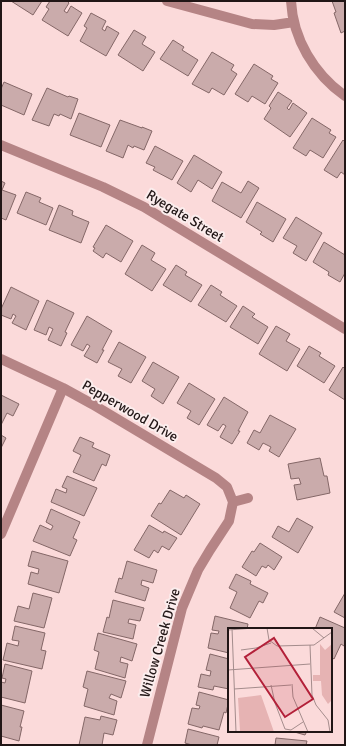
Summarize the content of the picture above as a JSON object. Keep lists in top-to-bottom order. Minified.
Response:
{"streets":{"street":["Ryegate Street","Pepperwood Drive","Willow Creek Drive"]},"crossings":[["Pepperwood Drive","Willow Creek Drive"]]}
